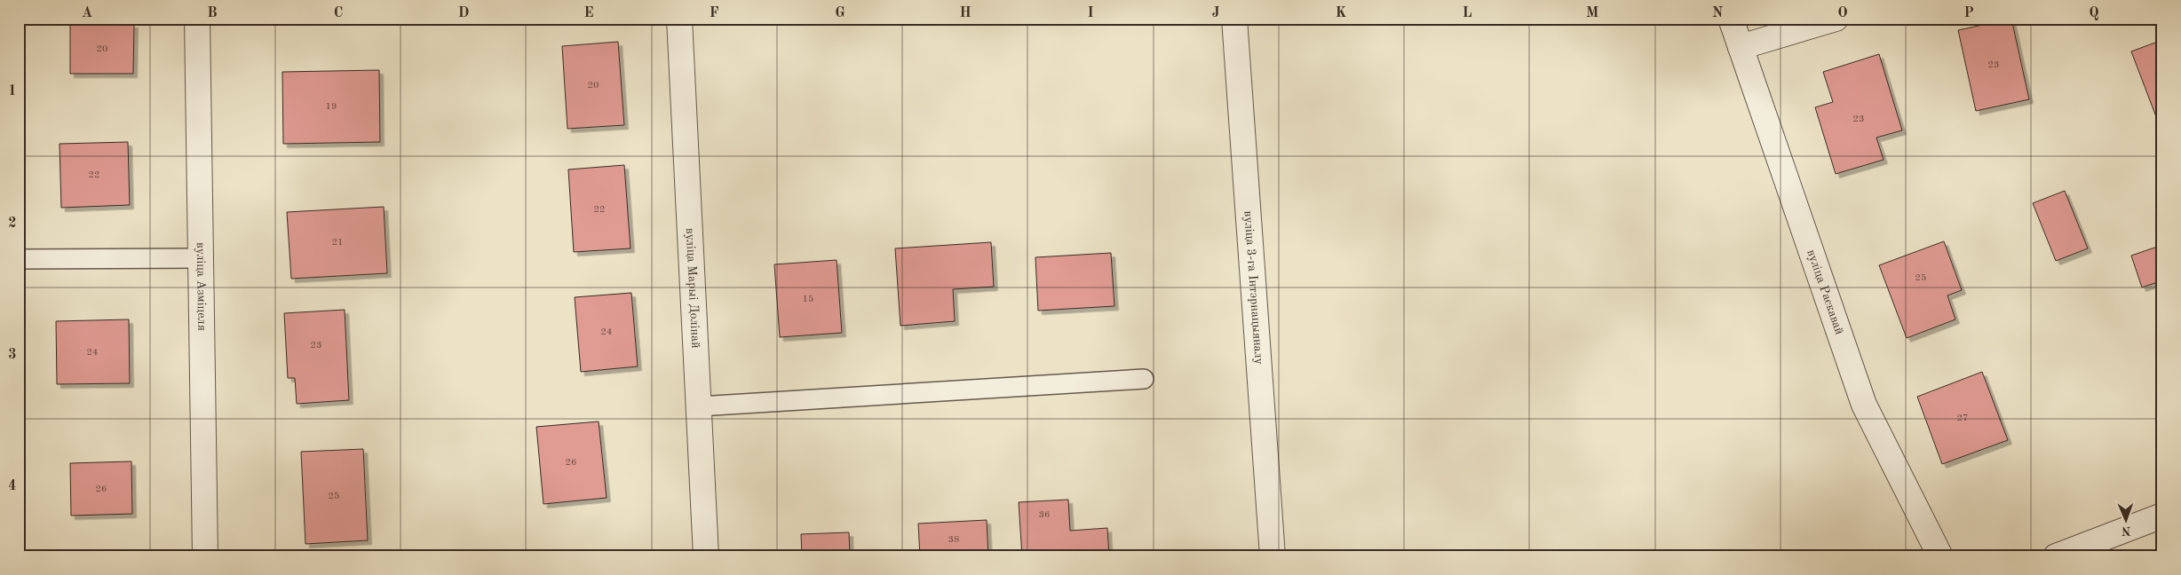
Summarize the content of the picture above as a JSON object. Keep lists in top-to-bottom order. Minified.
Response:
{"streets":{"street":["вуліца Азміцеля","вуліца Марыі Долінай","вуліца 3-га Інтэрнацыяналу","вуліца Раскавай"]},"house_numbers":["20","23","20","19","23","22","22","21","25","15","24","23","24","27","26","26","25","36","38"],"north":"bottom","grid":{"columns":["A","B","C","D","E","F","G","H","I","J","K","L","M","N","O","P","Q"],"rows":["1","2","3","4"]}}
